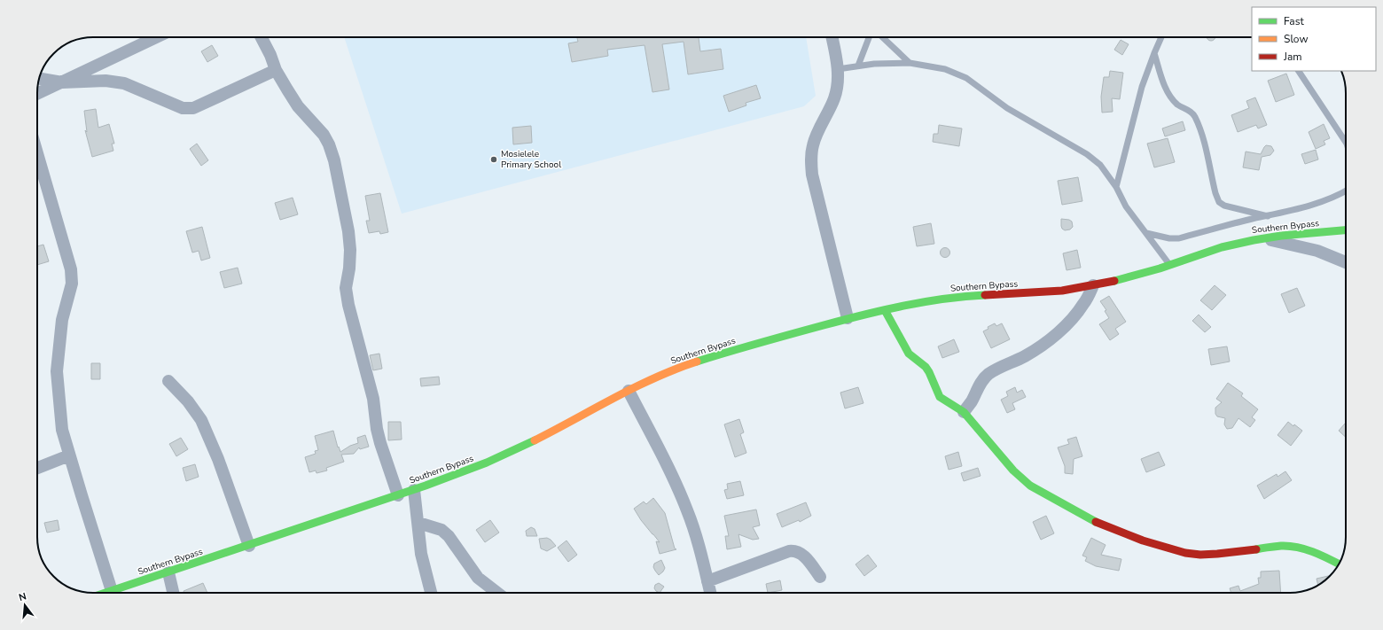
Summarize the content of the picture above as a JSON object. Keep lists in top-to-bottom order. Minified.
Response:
{"streets":{"street":["Southern Bypass"]},"places":["Mosielele Primary School"],"legend":["Fast","Slow","Jam"],"north":"top"}
